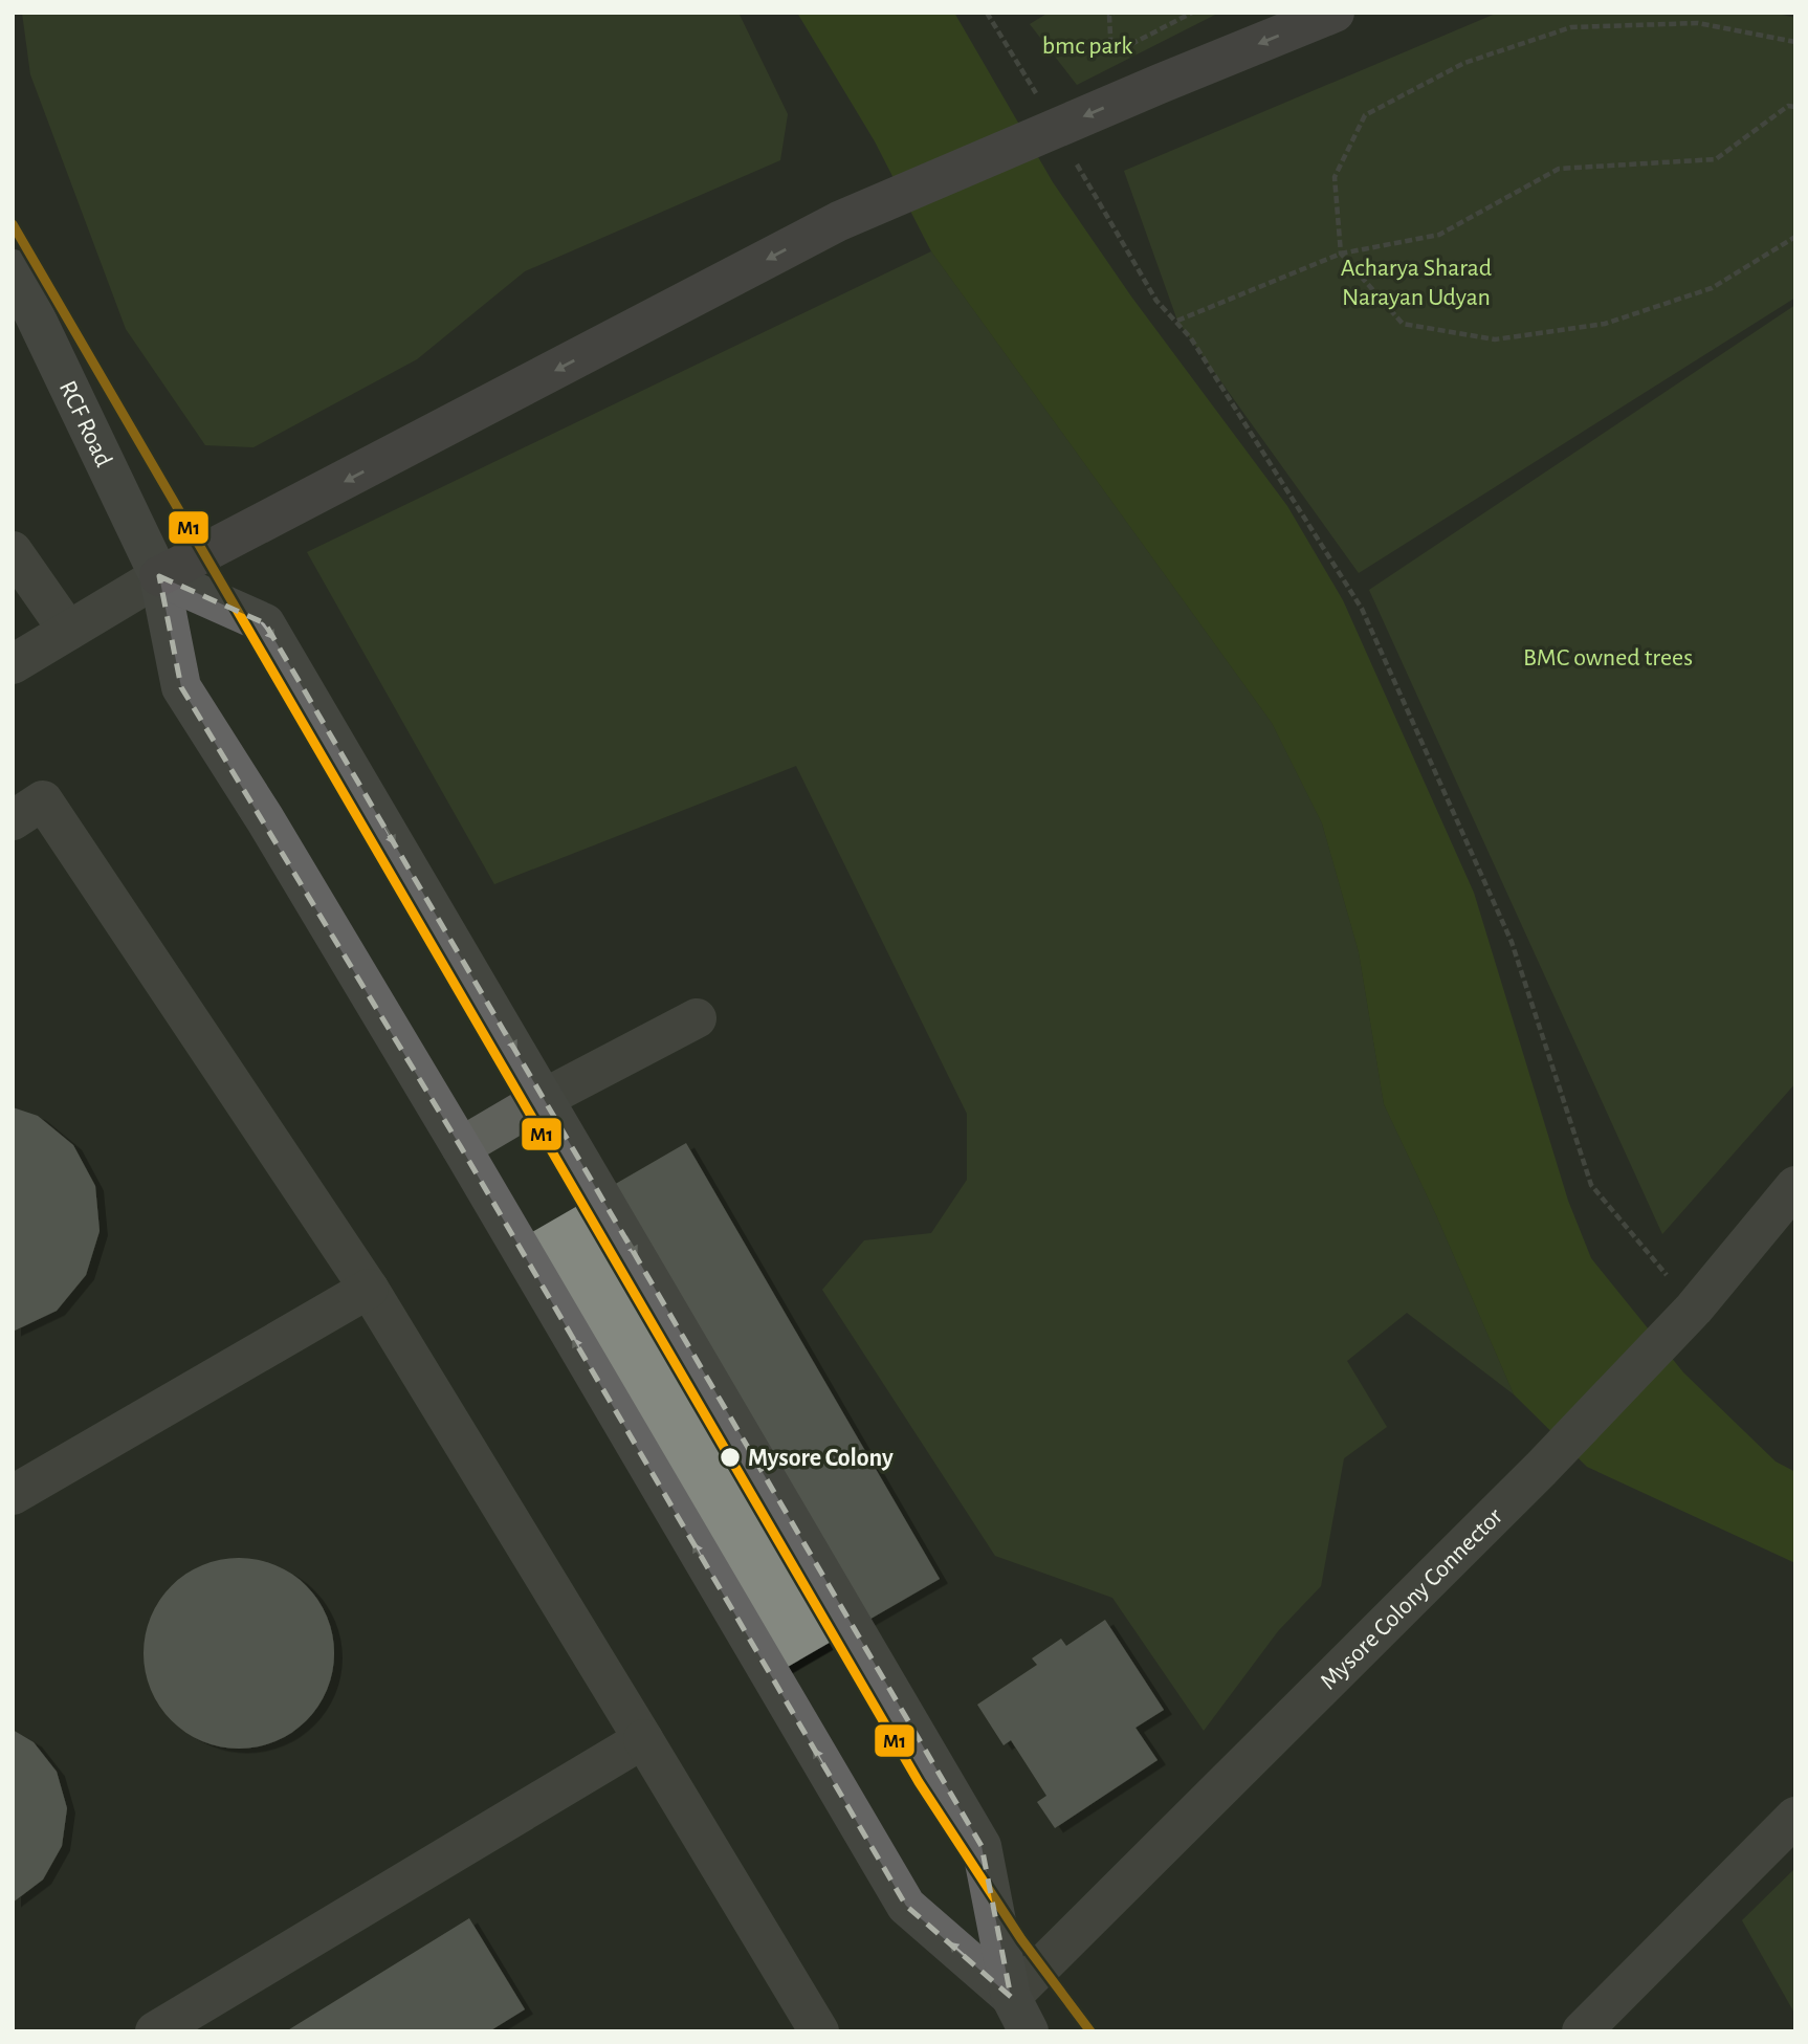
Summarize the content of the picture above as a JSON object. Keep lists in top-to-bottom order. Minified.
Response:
{"streets":{"main road":["RCF Road"],"street":["Mysore Colony Connector"]},"crossings":[["RCF Road","Mysore Colony Connector"]],"parks":["bmc park","Acharya Sharad Narayan Udyan","BMC owned trees"],"places":["Mysore Colony"],"lines":["transit line M1"]}
